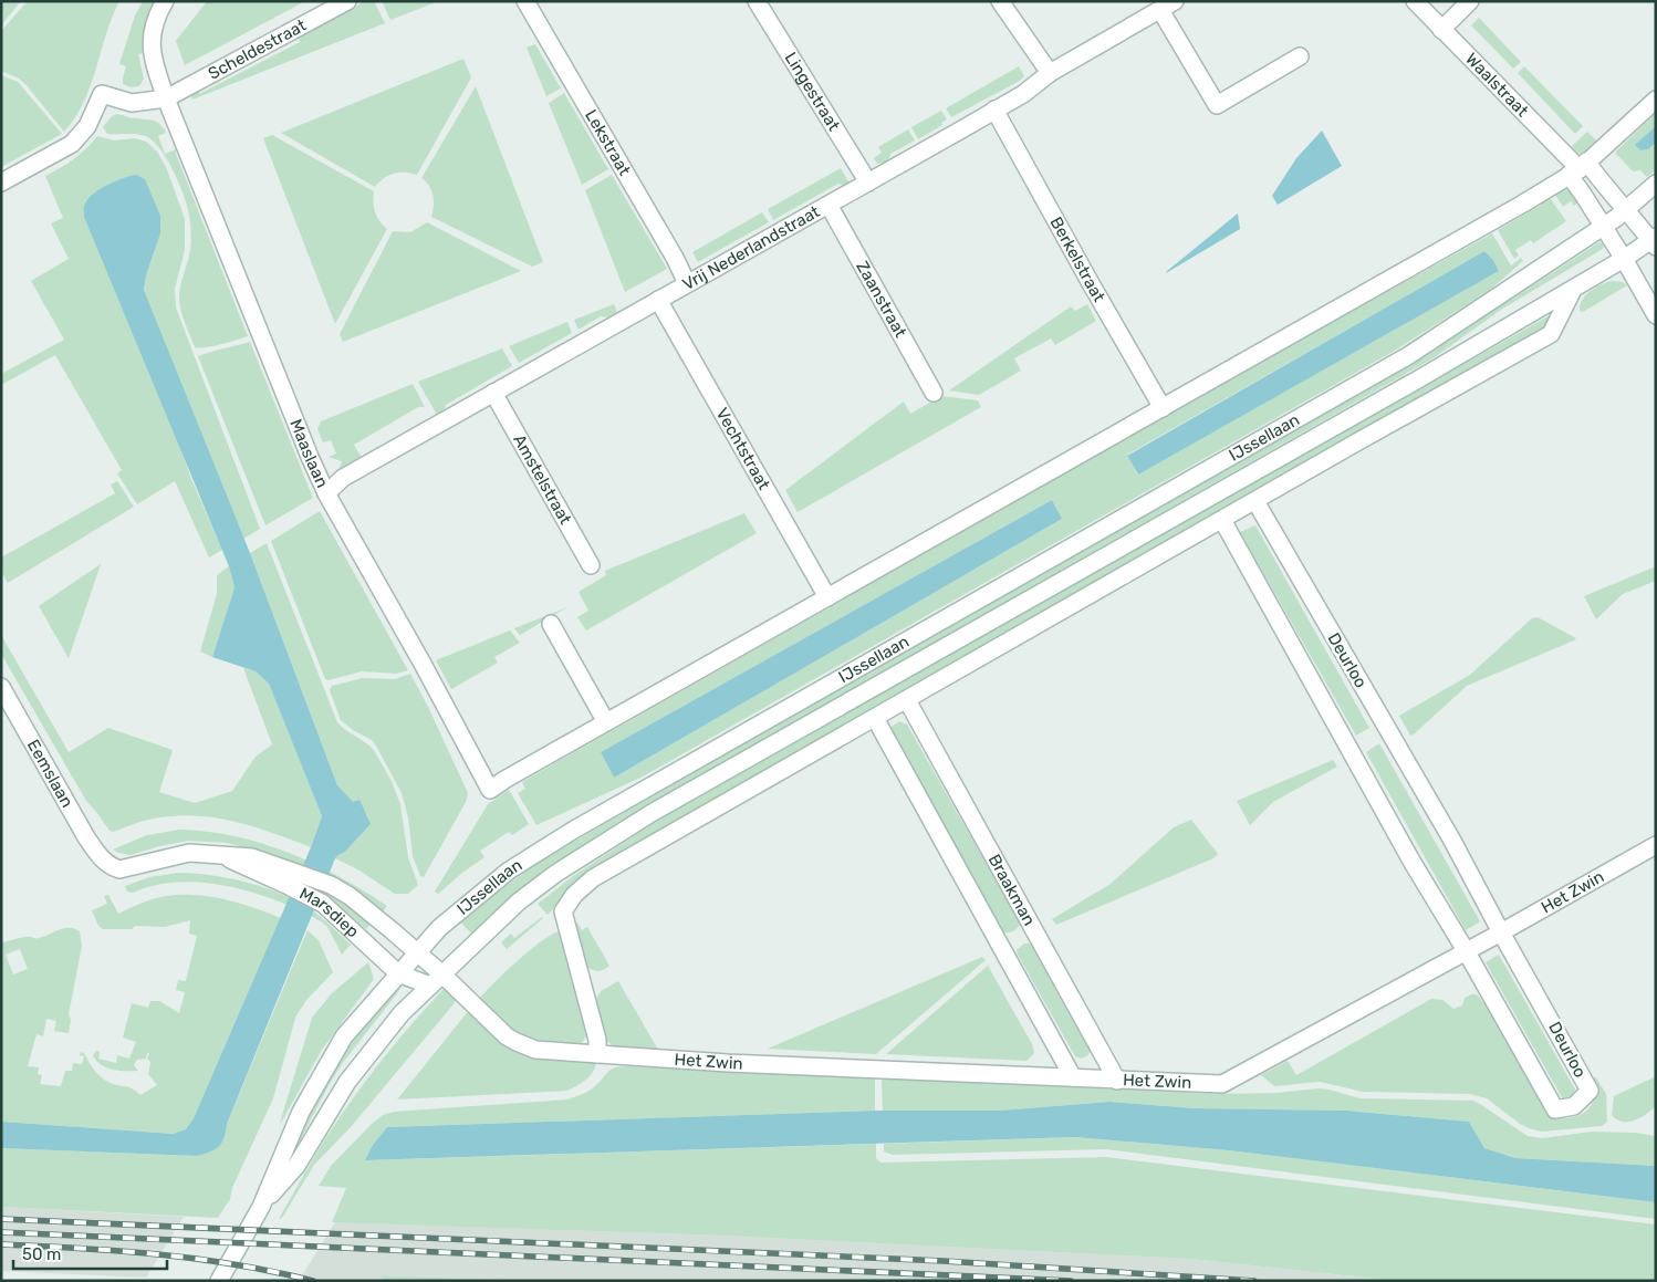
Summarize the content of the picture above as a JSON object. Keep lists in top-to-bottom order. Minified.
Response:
{"streets":{"street":["Scheldestraat","Waalstraat","Lingestraat","Lekstraat","Vrij Nederlandstraat","Berkelstraat","Zaanstraat","IJssellaan","Vechtstraat","Maaslaan","Amstelstraat","Deurloo","Eemslaan","Braakman","Het Zwin","Marsdiep"]},"crossings":[["Scheldestraat","Maaslaan"],["Waalstraat","IJssellaan"],["Lingestraat","Vrij Nederlandstraat"],["Lekstraat","Vrij Nederlandstraat"],["Vrij Nederlandstraat","Berkelstraat"],["Vrij Nederlandstraat","Zaanstraat"],["Vrij Nederlandstraat","Vechtstraat"],["Vrij Nederlandstraat","Maaslaan"],["Vrij Nederlandstraat","Amstelstraat"],["IJssellaan","Het Zwin"],["IJssellaan","Marsdiep"],["Deurloo","Het Zwin"],["Eemslaan","Marsdiep"],["Braakman","Het Zwin"],["Het Zwin","Marsdiep"]],"scale_bar":"50 m"}
